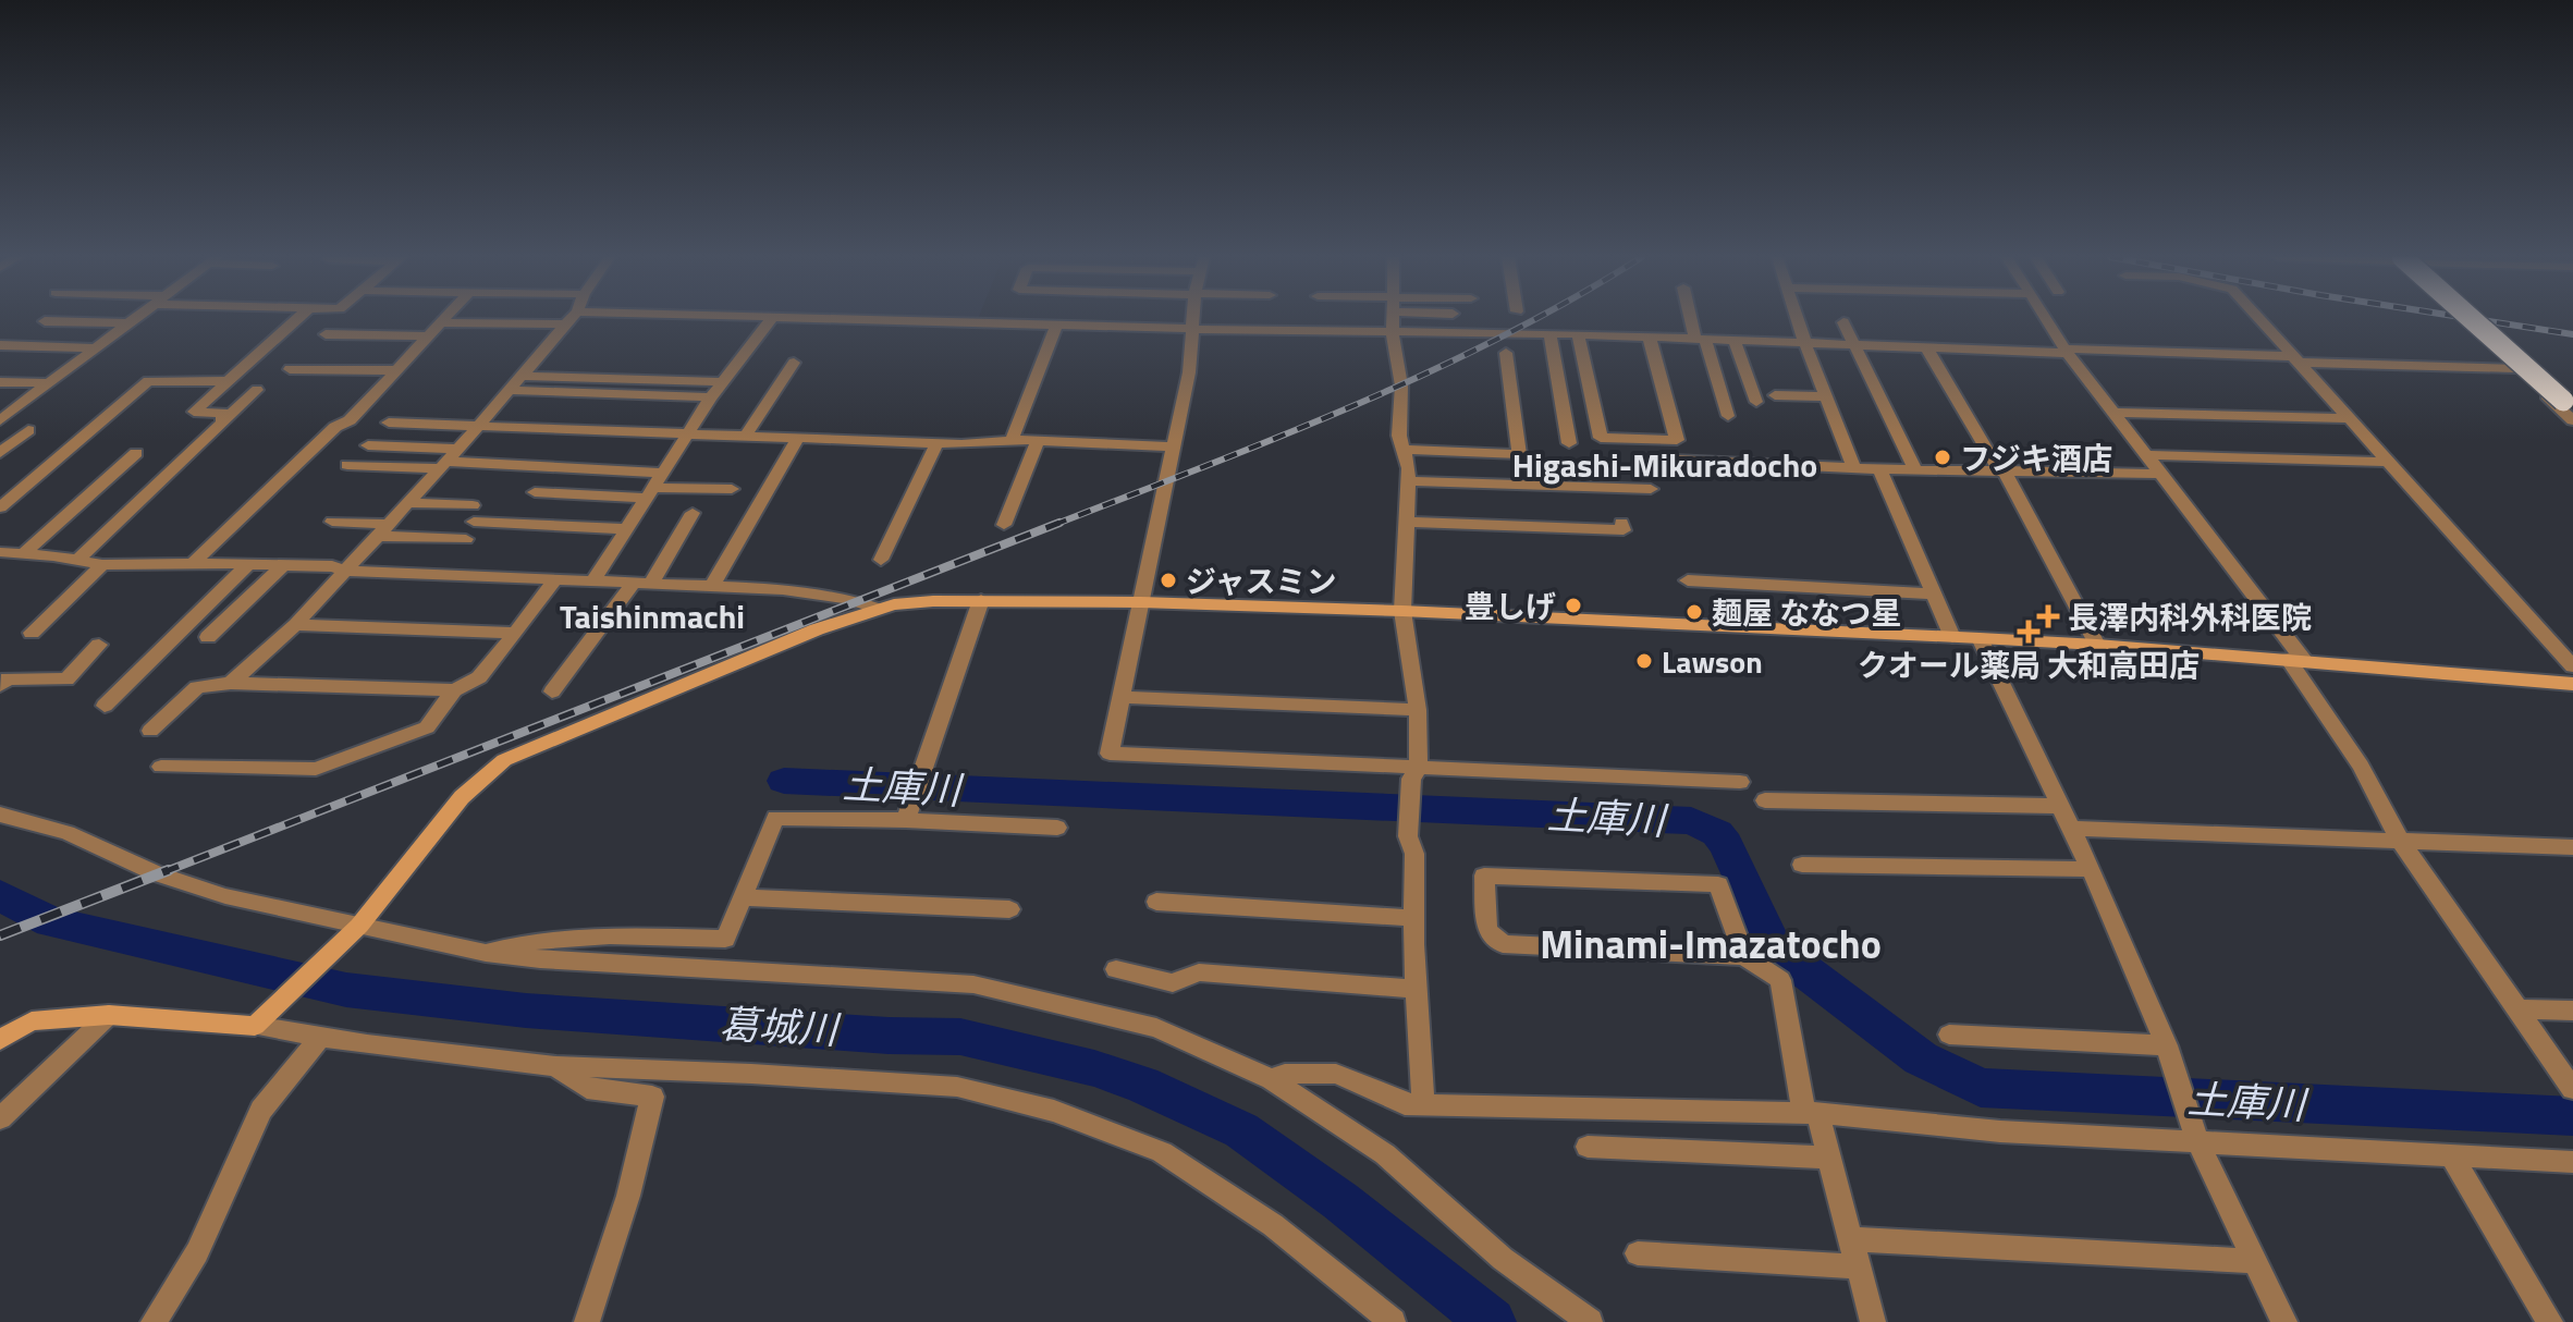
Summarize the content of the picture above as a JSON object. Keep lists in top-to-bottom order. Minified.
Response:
{"districts":["Higashi-Mikuradocho","Taishinmachi","Minami-Imazatocho"],"water":["土庫川","葛城川"],"places":{"other":["フジキ酒店","ジャスミン","豊しげ","麺屋 ななつ星","Lawson"],"health":["長澤内科外科医院","クオール薬局 大和高田店"]}}
